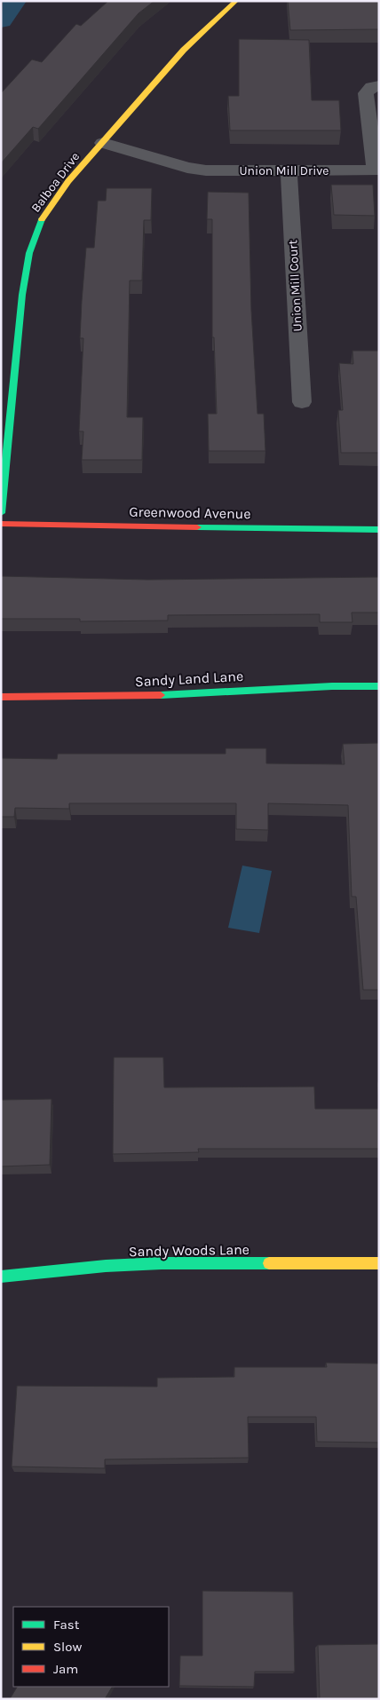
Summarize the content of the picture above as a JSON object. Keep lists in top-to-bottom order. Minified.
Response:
{"streets":{"street":["Union Mill Drive","Balboa Drive","Union Mill Court","Greenwood Avenue","Sandy Land Lane","Sandy Woods Lane"]},"crossings":[["Union Mill Drive","Balboa Drive"],["Union Mill Drive","Union Mill Court"]],"legend":["Fast","Slow","Jam"]}
